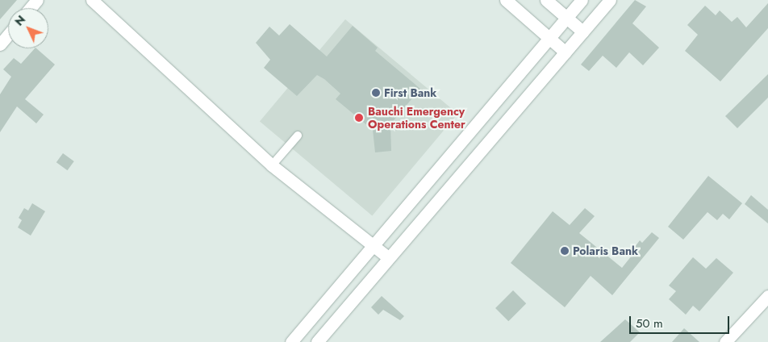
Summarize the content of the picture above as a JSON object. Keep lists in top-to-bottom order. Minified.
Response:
{"places":["First Bank","Bauchi Emergency Operations Center","Polaris Bank"],"scale_bar":"50 m","north":"top left"}
